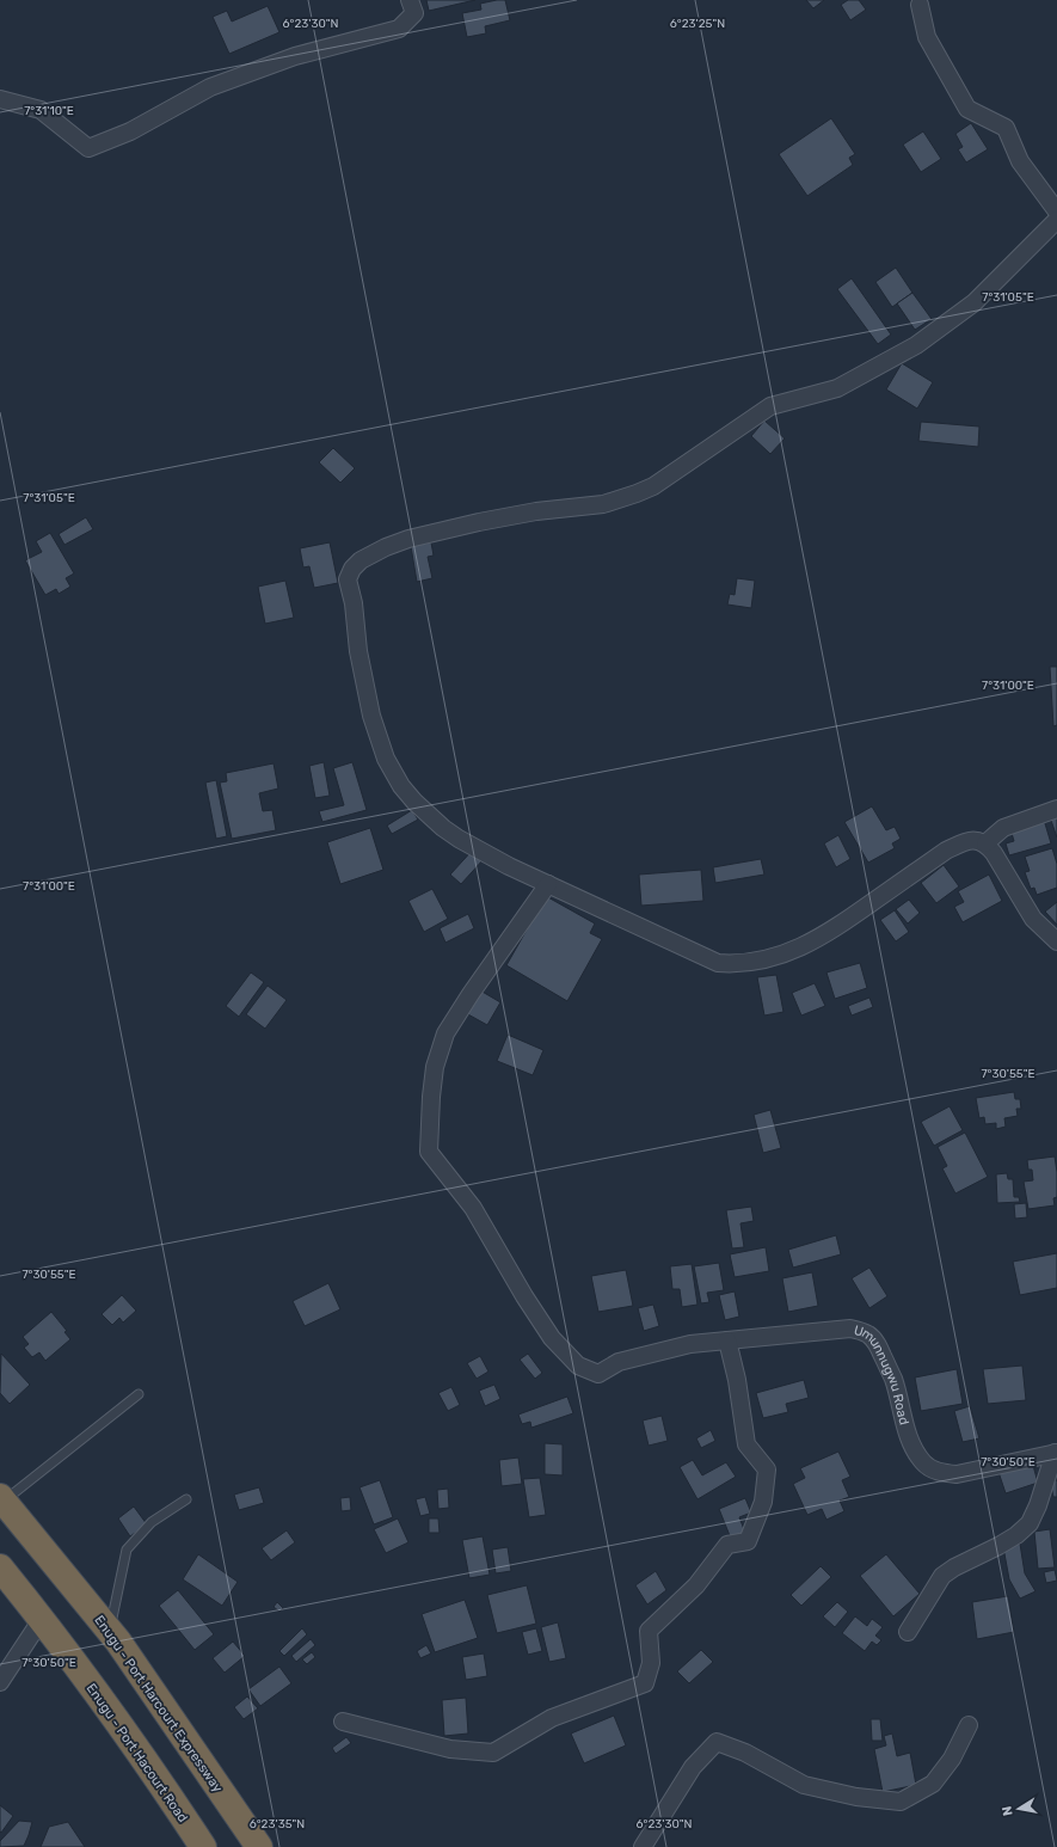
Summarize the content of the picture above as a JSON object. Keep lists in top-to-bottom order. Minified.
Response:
{"streets":{"highway":["Enugu - Port Harcourt Expressway","Enugu - Port Hacourt Road"],"street":["Umunnugwu Road"]},"north":"left","coordinates":["6°23'30\"N","6°23'25\"N","7°31'10\"E","7°31'05\"E","7°31'00\"E","7°30'55\"E","7°30'50\"E","6°23'35\"N"]}
